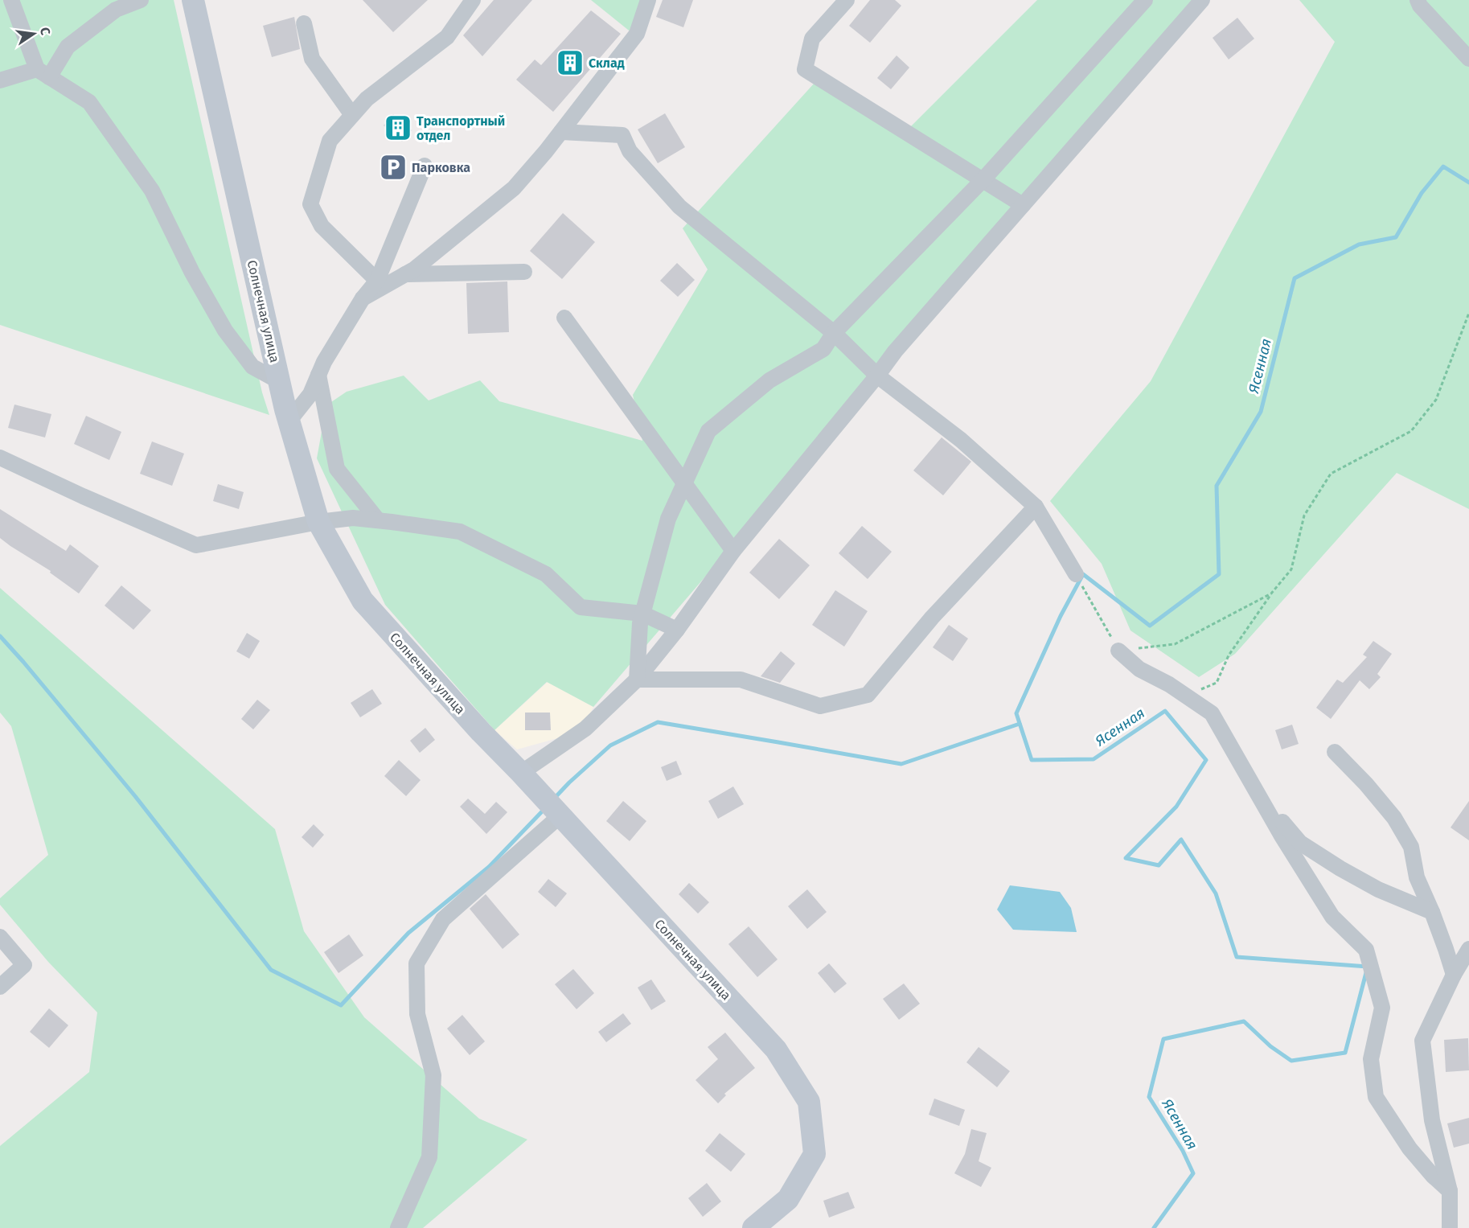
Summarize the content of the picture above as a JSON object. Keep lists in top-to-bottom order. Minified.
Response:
{"streets":{"street":["Солнечная улица"]},"water":["Ясенная"],"places":{"building":["Склад","Транспортный отдел"],"parking":["Парковка"]},"north":"right"}
